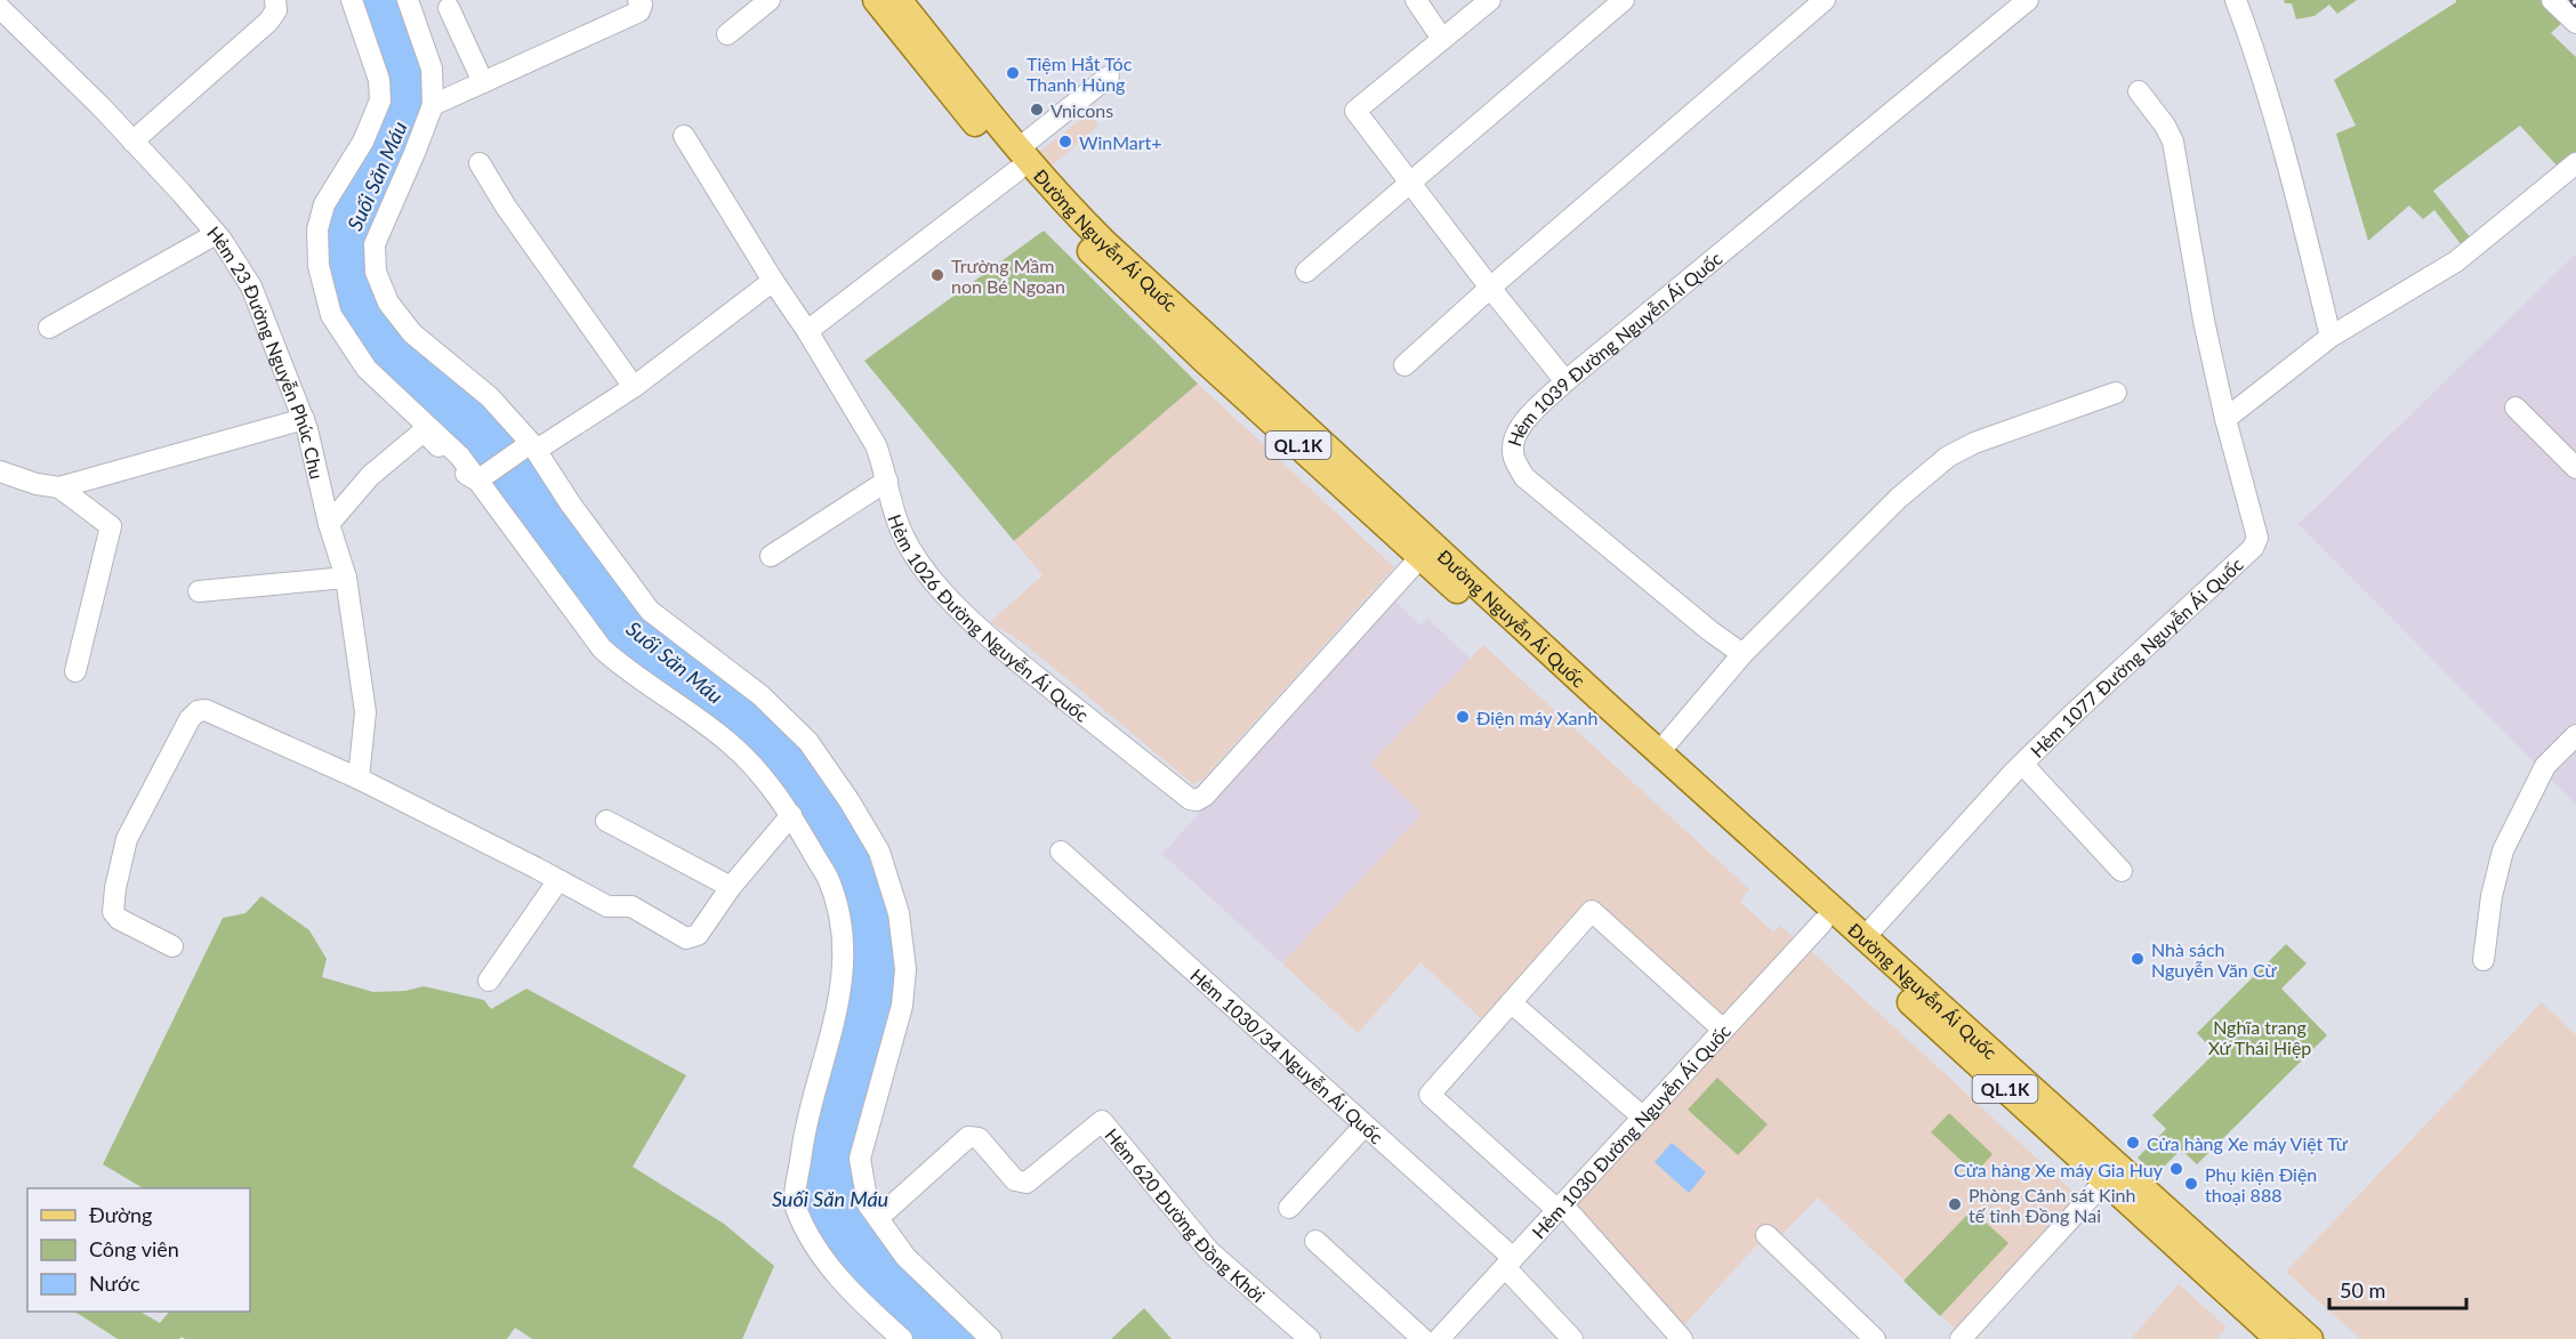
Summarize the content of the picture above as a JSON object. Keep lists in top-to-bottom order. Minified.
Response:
{"streets":{"main road":["Đường Nguyễn Ái Quốc","QL.1K"],"street":["Hẻm 1039 Đường Nguyễn Ái Quốc","Hẻm 23 Đường Nguyễn Phúc Chu","Hẻm 1026 Đường Nguyễn Ái Quốc","Hẻm 1077 Đường Nguyễn Ái Quốc","Hẻm 1030/34 Nguyễn Ái Quốc","Hẻm 1030 Đường Nguyễn Ái Quốc","Hẻm 620 Đường Đồng Khởi"]},"crossings":[["Đường Nguyễn Ái Quốc","Hẻm 1026 Đường Nguyễn Ái Quốc"],["Đường Nguyễn Ái Quốc","Hẻm 1077 Đường Nguyễn Ái Quốc"],["Đường Nguyễn Ái Quốc","Hẻm 1030 Đường Nguyễn Ái Quốc"],["Hẻm 1030/34 Nguyễn Ái Quốc","Hẻm 1030 Đường Nguyễn Ái Quốc"]],"water":["Suối Săn Máu"],"parks":["Nghĩa trang Xứ Thái Hiệp"],"places":["Tiệm Hắt Tóc Thanh Hùng","Vnicons","WinMart+","Trường Mầm non Bé Ngoan","Điện máy Xanh","Nhà sách Nguyễn Văn Cừ","Cửa hàng Xe máy Việt Từ","Cửa hàng Xe máy Gia Huy","Phụ kiện Điện thoại 888","Phòng Cảnh sát Kinh tế tỉnh Đồng Nai"],"legend":["Đường","Công viên","Nước"],"scale_bar":"50 m"}
